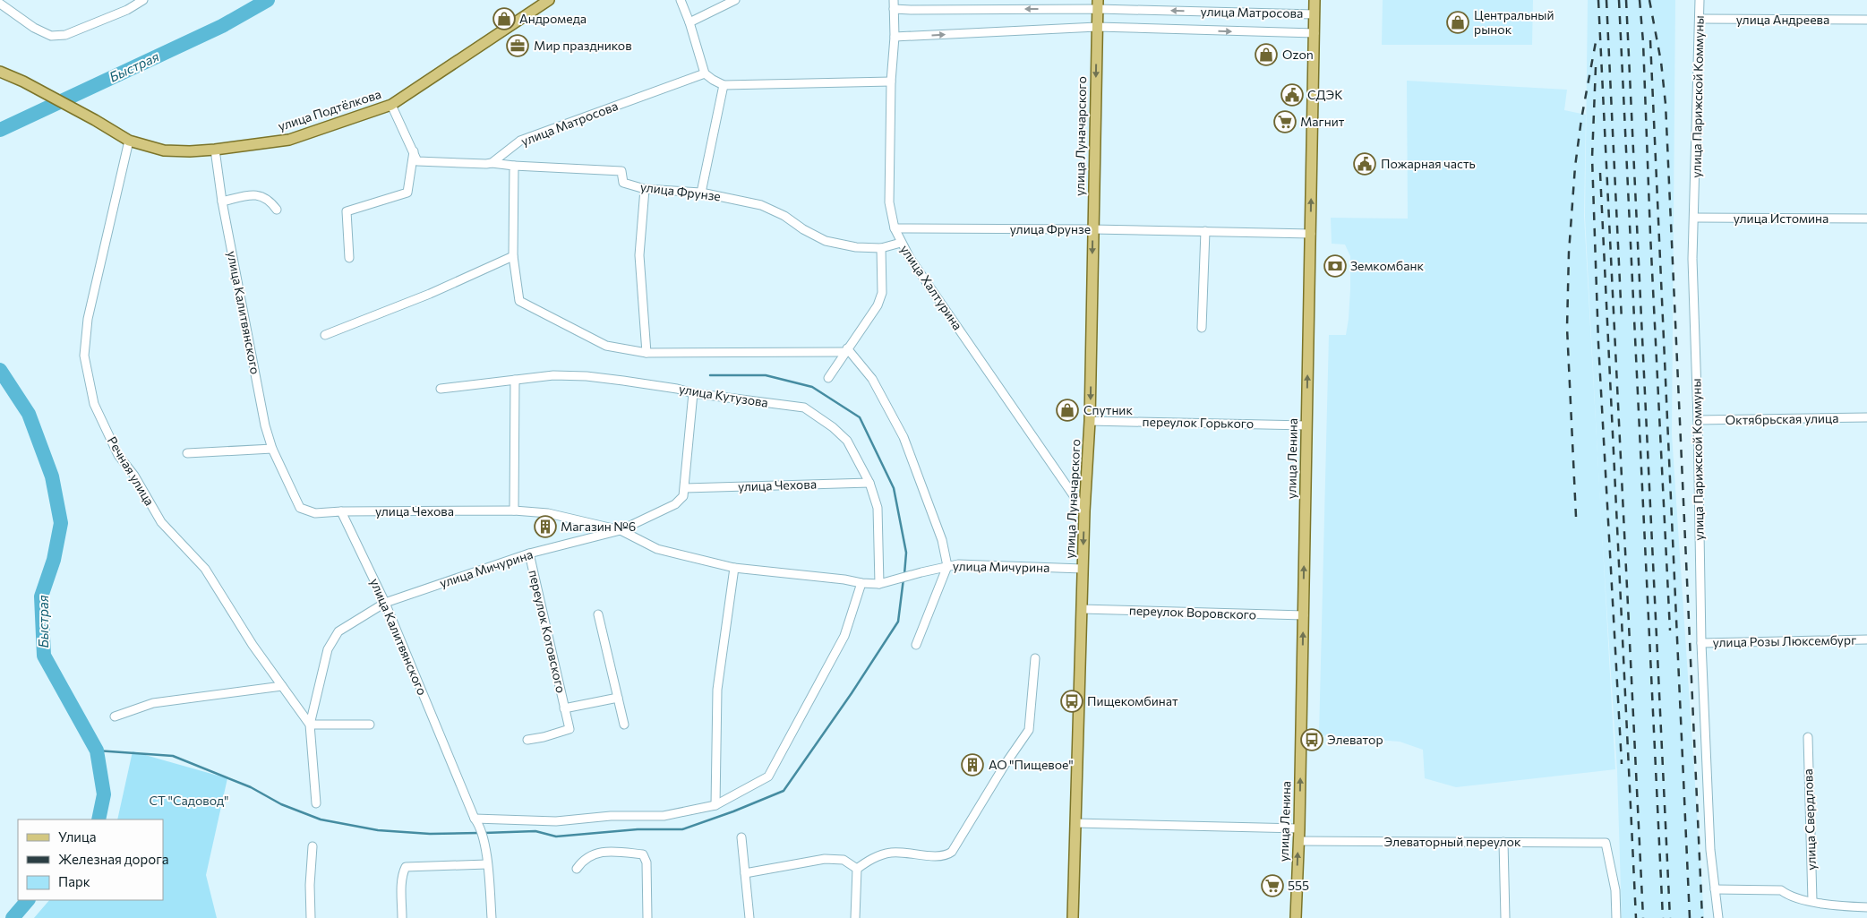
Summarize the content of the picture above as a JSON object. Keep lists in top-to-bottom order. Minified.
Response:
{"streets":{"main road":["улица Подтёлкова","улица Луначарского","улица Ленина"],"street":["улица Матросова","улица Андреева","улица Парижской Коммуны","улица Фрунзе","улица Истомина","улица Халтурина","улица Калитвянского","улица Кутузова","Октябрьская улица","переулок Горького","Речная улица","улица Чехова","улица Мичурина","переулок Воровского","переулок Котовского","улица Розы Люксембург","улица Свердлова","Элеваторный переулок"]},"crossings":[["улица Матросова","улица Луначарского"],["улица Матросова","улица Халтурина"],["улица Матросова","улица Ленина"],["улица Андреева","улица Парижской Коммуны"],["улица Парижской Коммуны","улица Истомина"],["улица Парижской Коммуны","Октябрьская улица"],["улица Парижской Коммуны","улица Розы Люксембург"],["улица Подтёлкова","улица Калитвянского"],["улица Подтёлкова","Речная улица"],["улица Луначарского","улица Фрунзе"],["улица Луначарского","улица Халтурина"],["улица Луначарского","переулок Горького"],["улица Луначарского","улица Мичурина"],["улица Луначарского","переулок Воровского"],["улица Фрунзе","улица Халтурина"],["улица Фрунзе","улица Ленина"],["улица Калитвянского","улица Чехова"],["улица Калитвянского","улица Мичурина"],["улица Кутузова","улица Чехова"],["улица Кутузова","улица Мичурина"],["переулок Горького","улица Ленина"],["улица Ленина","переулок Воровского"],["улица Ленина","Элеваторный переулок"],["Речная улица","улица Мичурина"],["улица Чехова","улица Мичурина"],["улица Мичурина","переулок Котовского"]],"one_way":["улица Луначарского","улица Ленина"],"water":["Быстрая"],"parks":["СТ \"Садовод\""],"places":{"shop":["Андромеда","Центральный рынок","Ozon","Спутник"],"office":["Мир праздников"],"public building":["СДЭК","Пожарная часть"],"supermarket":["Магнит","555"],"bank":["Земкомбанк"],"building":["Магазин №6","АО \"Пищевое\""],"bus stop":["Пищекомбинат","Элеватор"]},"legend":["Улица","Железная дорога","Парк"]}
